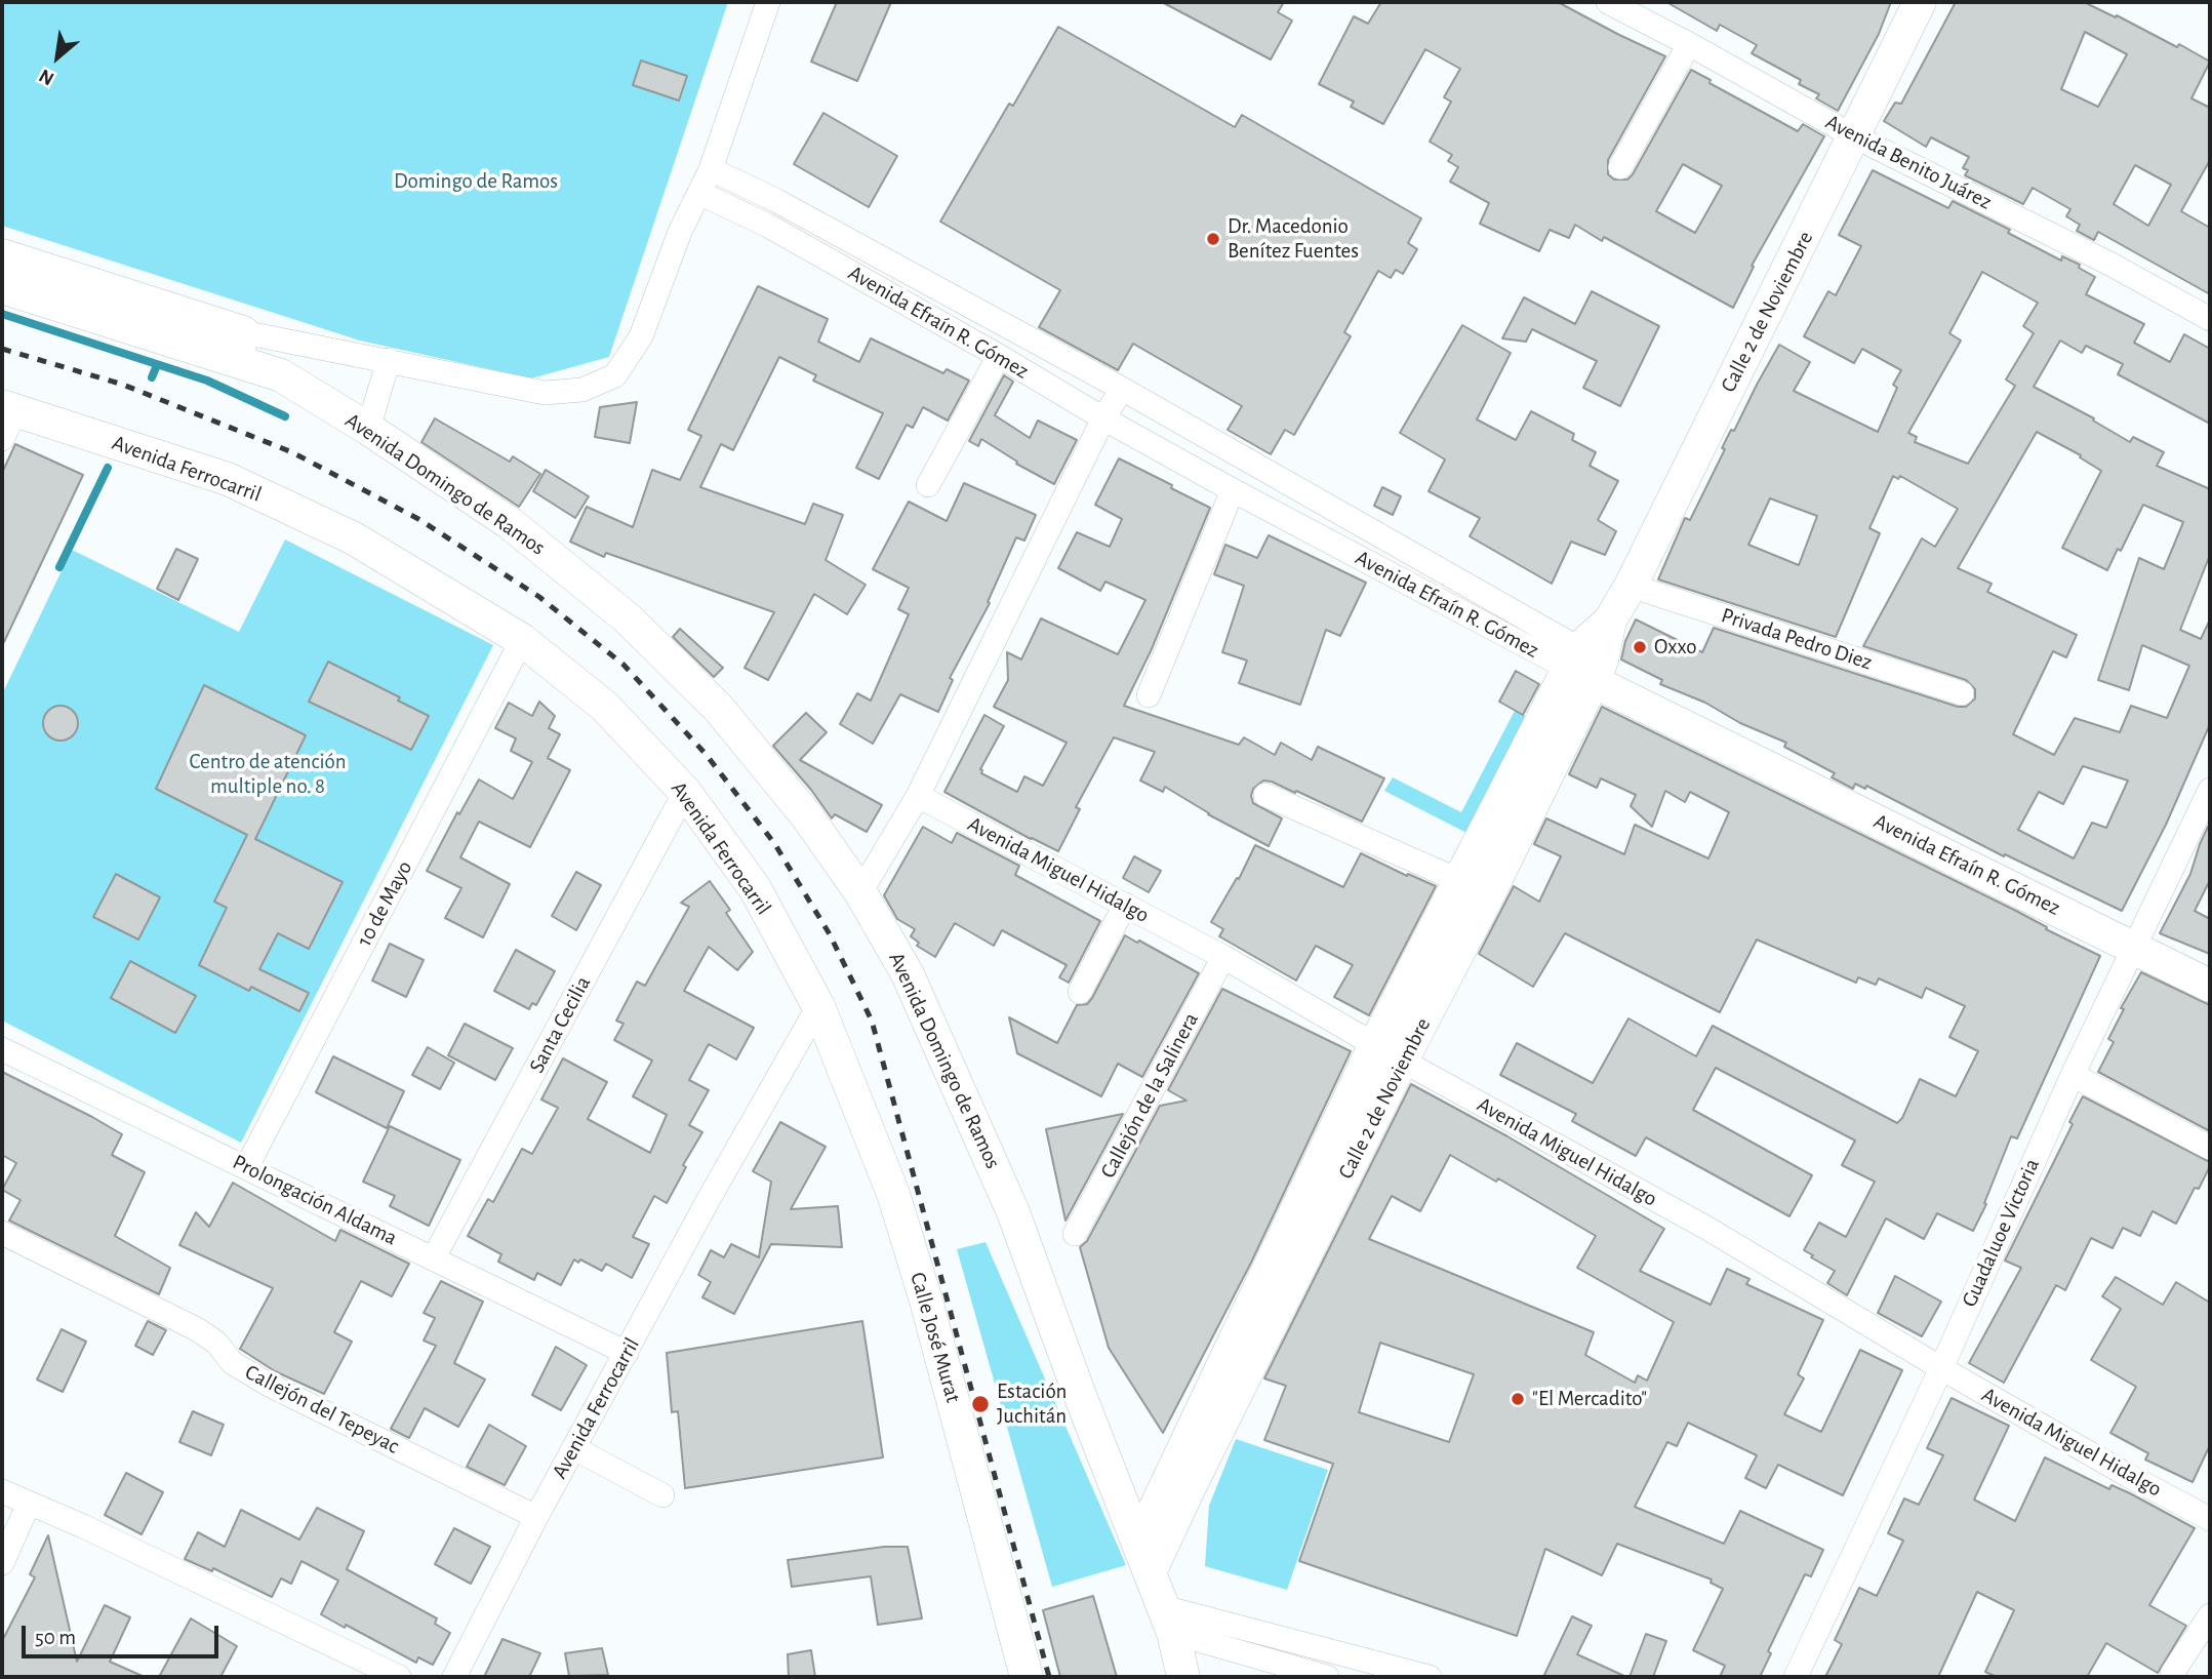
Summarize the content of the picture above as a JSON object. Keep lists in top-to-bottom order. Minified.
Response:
{"streets":{"street":["Avenida Benito Juárez","Calle 2 de Noviembre","Avenida Efraín R. Gómez","Avenida Ferrocarril","Avenida Domingo de Ramos","Privada Pedro Diez","Avenida Miguel Hidalgo","10 de Mayo","Santa Cecilia","Callejón de la Salinera","Prolongación Aldama","Guadaluoe Victoria","Calle José Murat","Callejón del Tepeyac"]},"crossings":[["Avenida Benito Juárez","Calle 2 de Noviembre"],["Calle 2 de Noviembre","Avenida Efraín R. Gómez"],["Calle 2 de Noviembre","Avenida Domingo de Ramos"],["Calle 2 de Noviembre","Privada Pedro Diez"],["Calle 2 de Noviembre","Avenida Miguel Hidalgo"],["Avenida Efraín R. Gómez","Guadaluoe Victoria"],["Avenida Ferrocarril","10 de Mayo"],["Avenida Ferrocarril","Santa Cecilia"],["Avenida Ferrocarril","Prolongación Aldama"],["Avenida Ferrocarril","Calle José Murat"],["Avenida Ferrocarril","Callejón del Tepeyac"],["Avenida Miguel Hidalgo","Callejón de la Salinera"],["Avenida Miguel Hidalgo","Guadaluoe Victoria"],["10 de Mayo","Prolongación Aldama"],["Santa Cecilia","Prolongación Aldama"]],"parks":["Domingo de Ramos","Centro de atención multiple no. 8"],"places":["Dr. Macedonio Benítez Fuentes","Oxxo","\"El Mercadito\"","Estación Juchitán"],"scale_bar":"50 m","north":"bottom left"}
